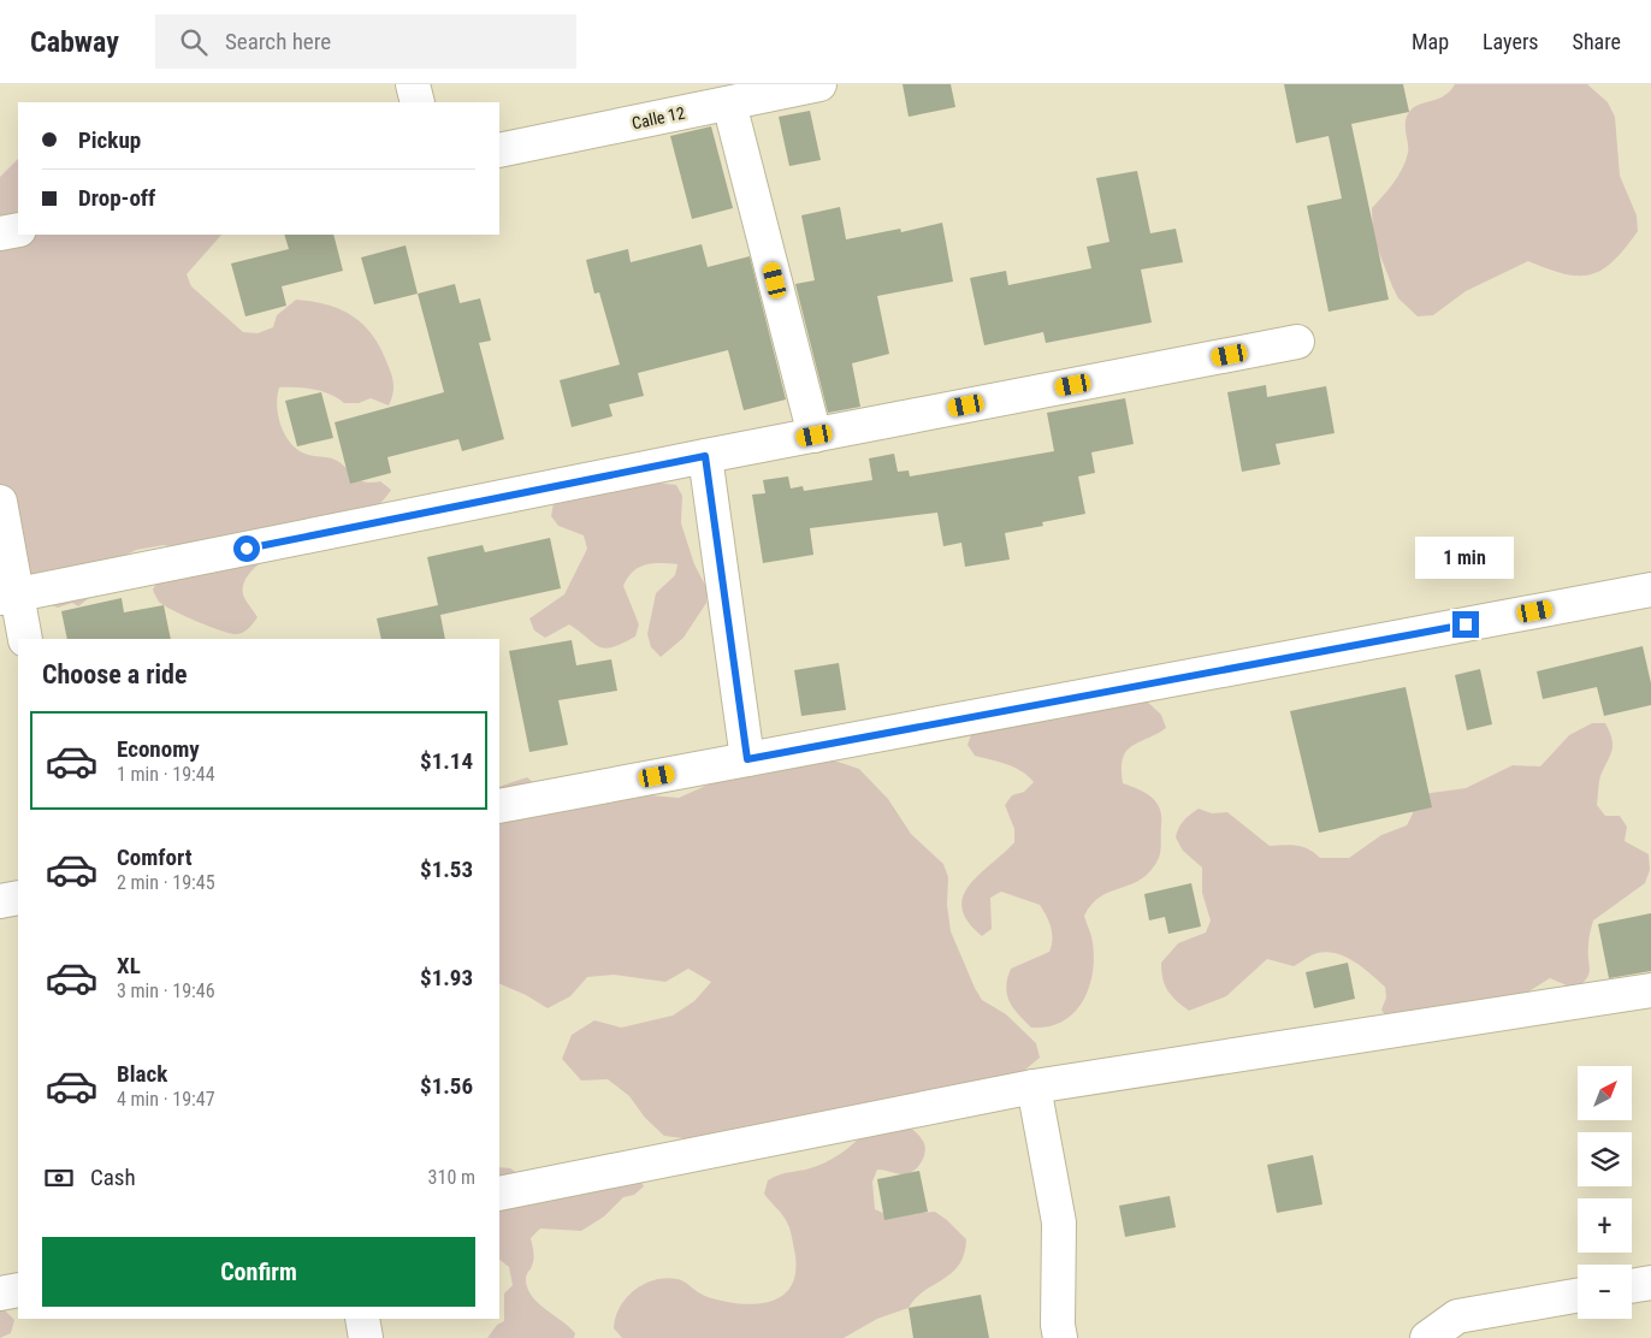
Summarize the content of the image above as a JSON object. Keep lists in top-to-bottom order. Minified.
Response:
{"streets":{"street":["Calle 12"]},"north":"top right","page":{"header":"Cabway","search":"Search here","nav":["Map","Layers","Share"],"banner":["Pickup","Drop-off"],"bubble":"1 min","heading":"Choose a ride","list":[{"name":"Economy","note":"1 min · 19:44","value":"$1.14"},{"name":"Comfort","note":"2 min · 19:45","value":"$1.53"},{"name":"XL","note":"3 min · 19:46","value":"$1.93"},{"name":"Black","note":"4 min · 19:47","value":"$1.56"}],"map_buttons":["+","−"],"pay":["Cash","310 m"],"buttons":"Confirm"}}
